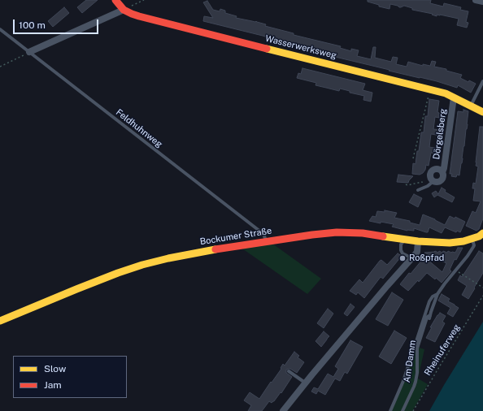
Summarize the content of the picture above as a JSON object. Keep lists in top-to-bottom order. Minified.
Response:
{"streets":{"street":["Wasserwerksweg","Dörgelsberg","Bockumer Straße"],"lane":["Feldhuhnweg","Am Damm"],"path":["Rheinuferweg"]},"crossings":[["Wasserwerksweg","Dörgelsberg"],["Feldhuhnweg","Bockumer Straße"],["Bockumer Straße","Am Damm"]],"places":["Roßpfad"],"legend":["Slow","Jam"],"scale_bar":"100 m"}
